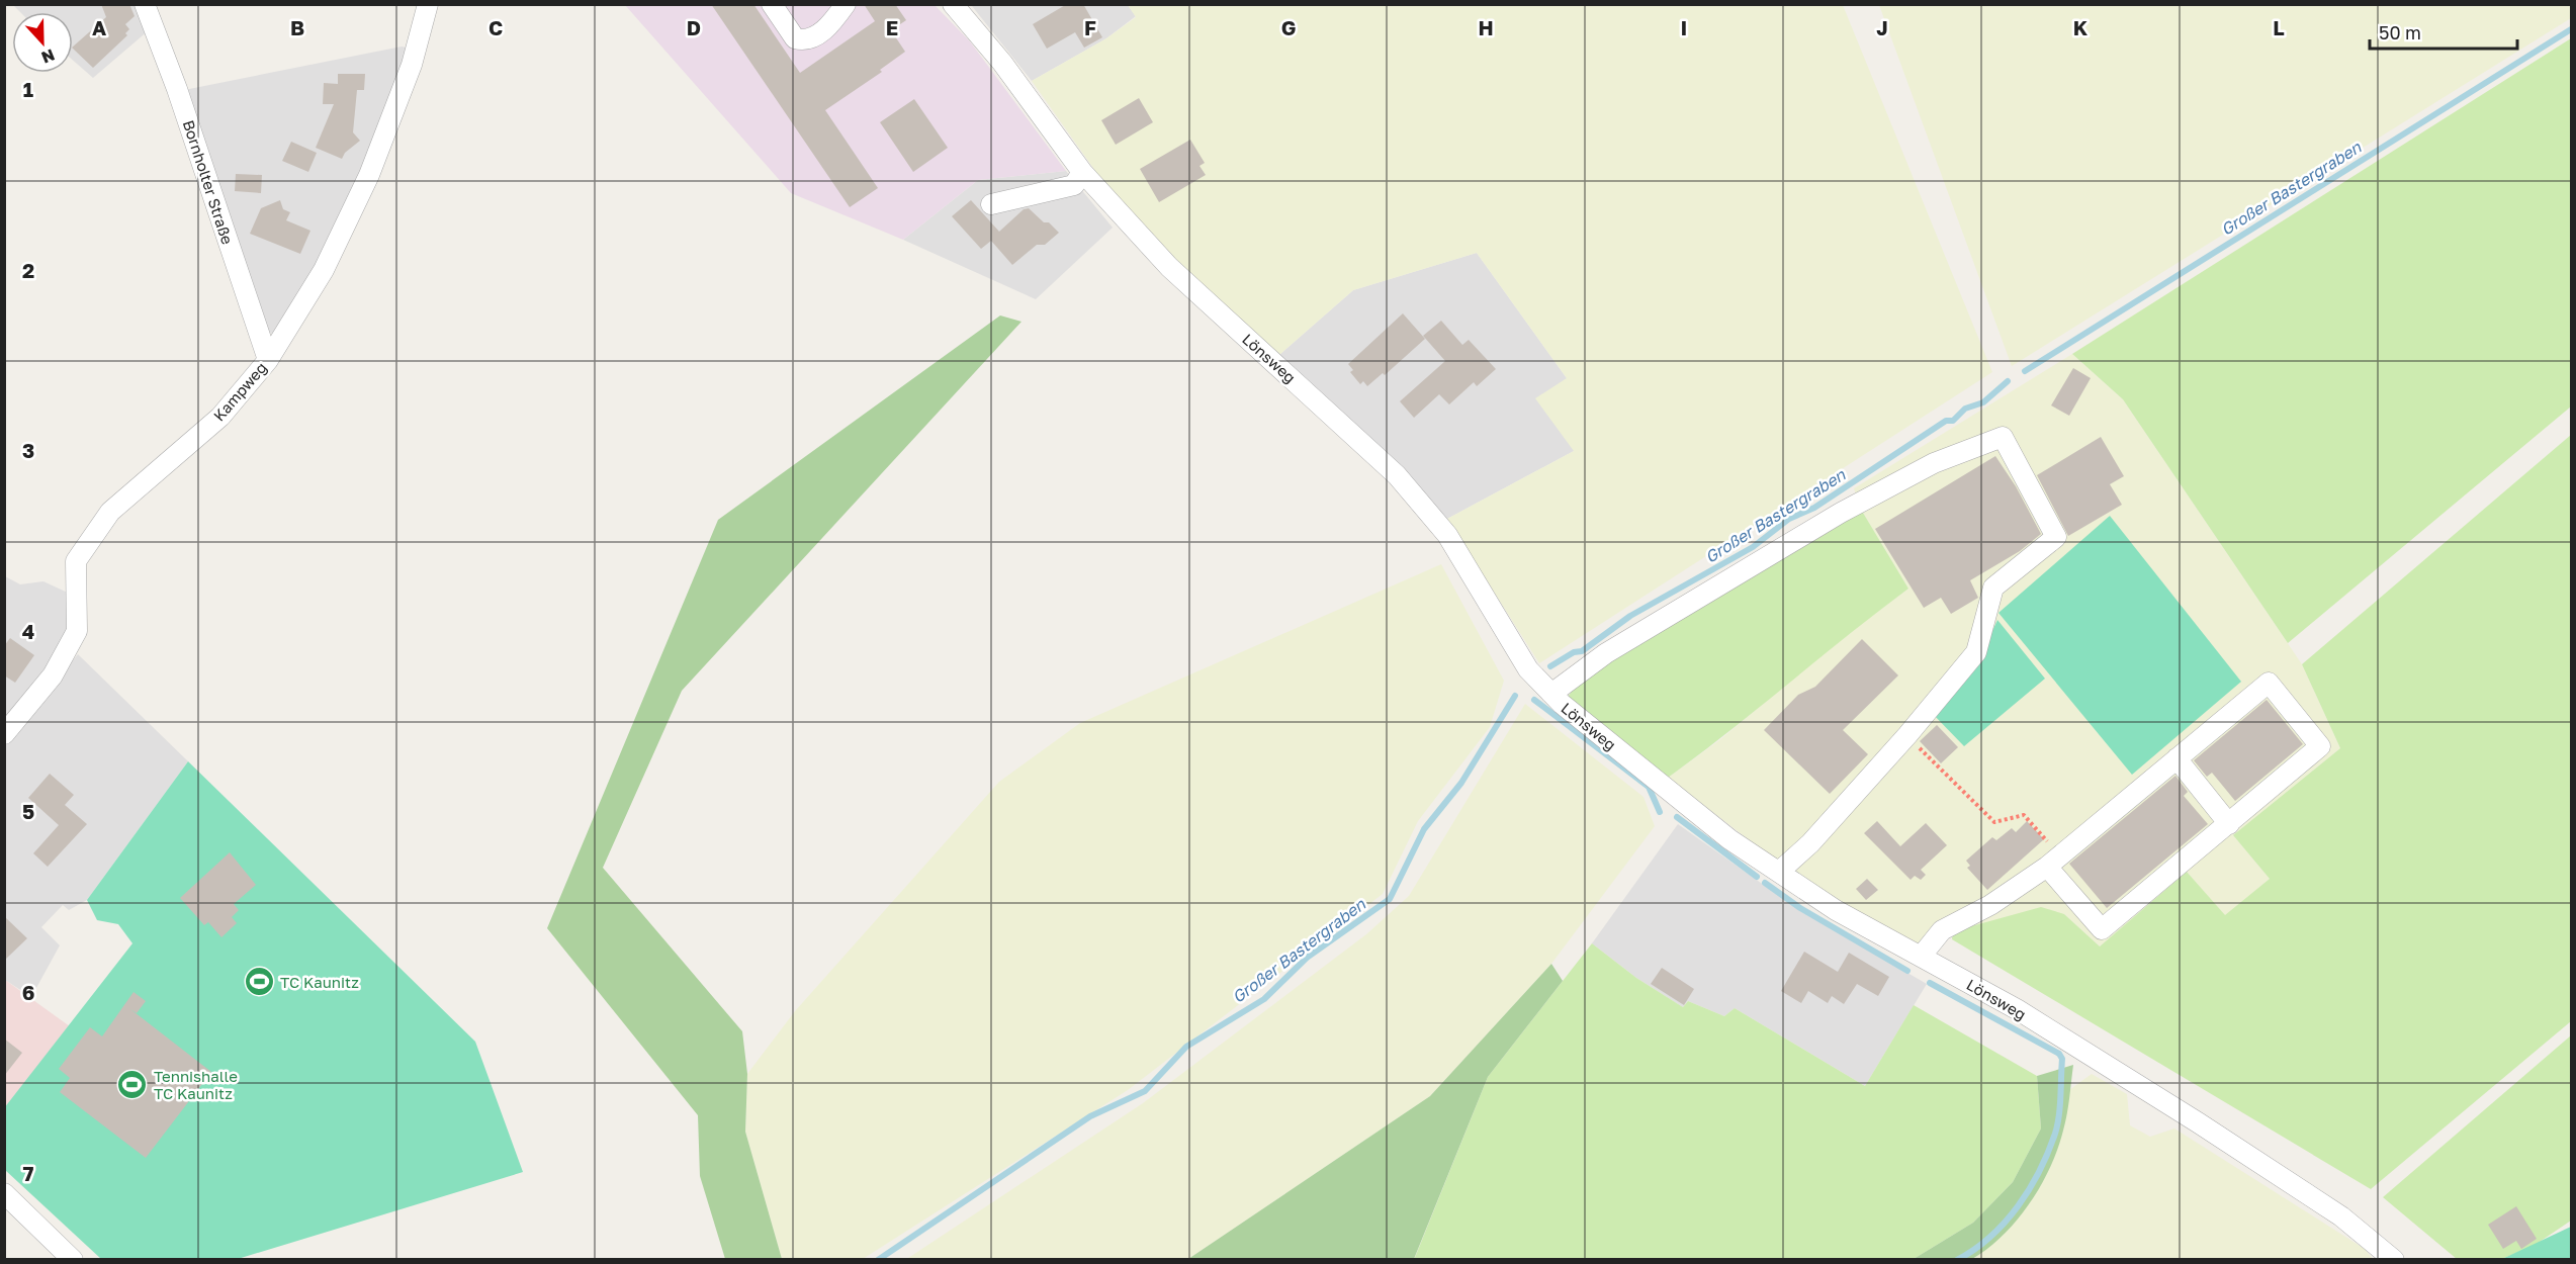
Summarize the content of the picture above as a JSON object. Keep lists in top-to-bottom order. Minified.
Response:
{"streets":{"street":["Bornholter Straße","Lönsweg","Kampweg"]},"crossings":[["Bornholter Straße","Kampweg"]],"water":["Großer Bastergraben"],"places":{"sports":["TC Kaunitz","Tennishalle TC Kaunitz"]},"scale_bar":"50 m","north":"bottom","grid":{"columns":["A","B","C","D","E","F","G","H","I","J","K","L"],"rows":["1","2","3","4","5","6","7"]}}
